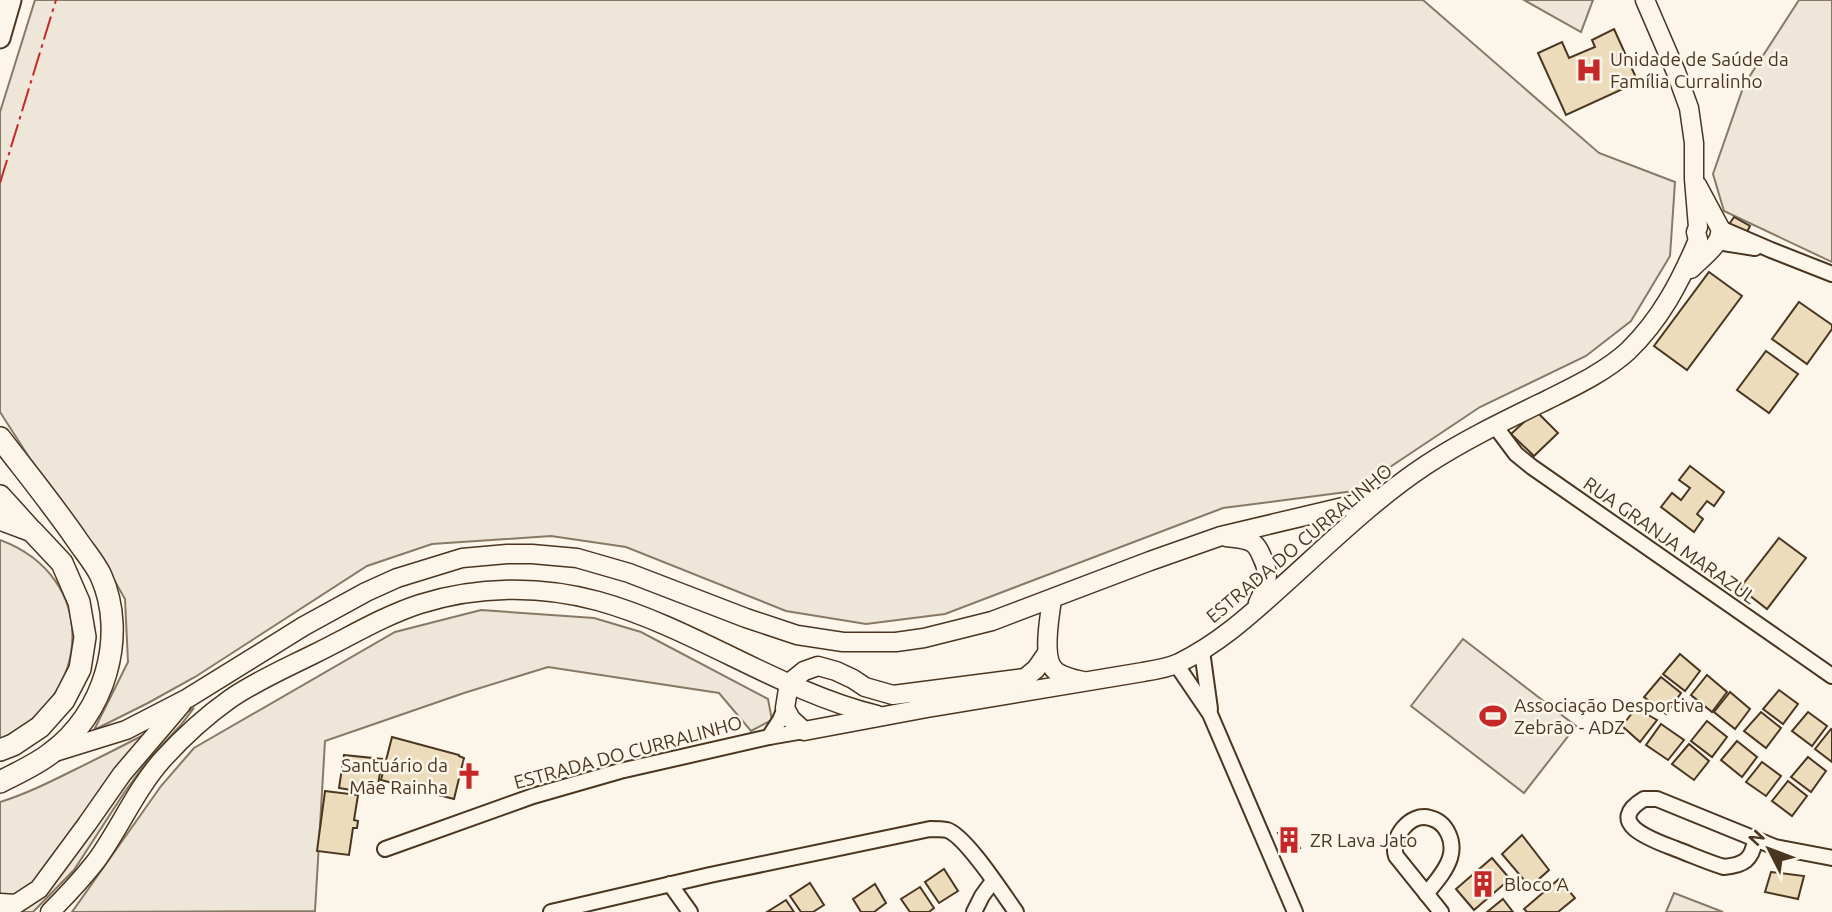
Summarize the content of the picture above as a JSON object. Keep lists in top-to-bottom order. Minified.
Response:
{"streets":{"street":["RUA GRANJA MARAZUL","ESTRADA DO CURRALINHO"]},"crossings":[["RUA GRANJA MARAZUL","ESTRADA DO CURRALINHO"]],"places":{"hospital":["Unidade de Saúde da Família Curralinho"],"sports":["Associação Desportiva Zebrão - ADZ"],"church":["Santuário da Mãe Rainha"],"building":["ZR Lava Jato","Bloco A"]},"north":"top left"}
